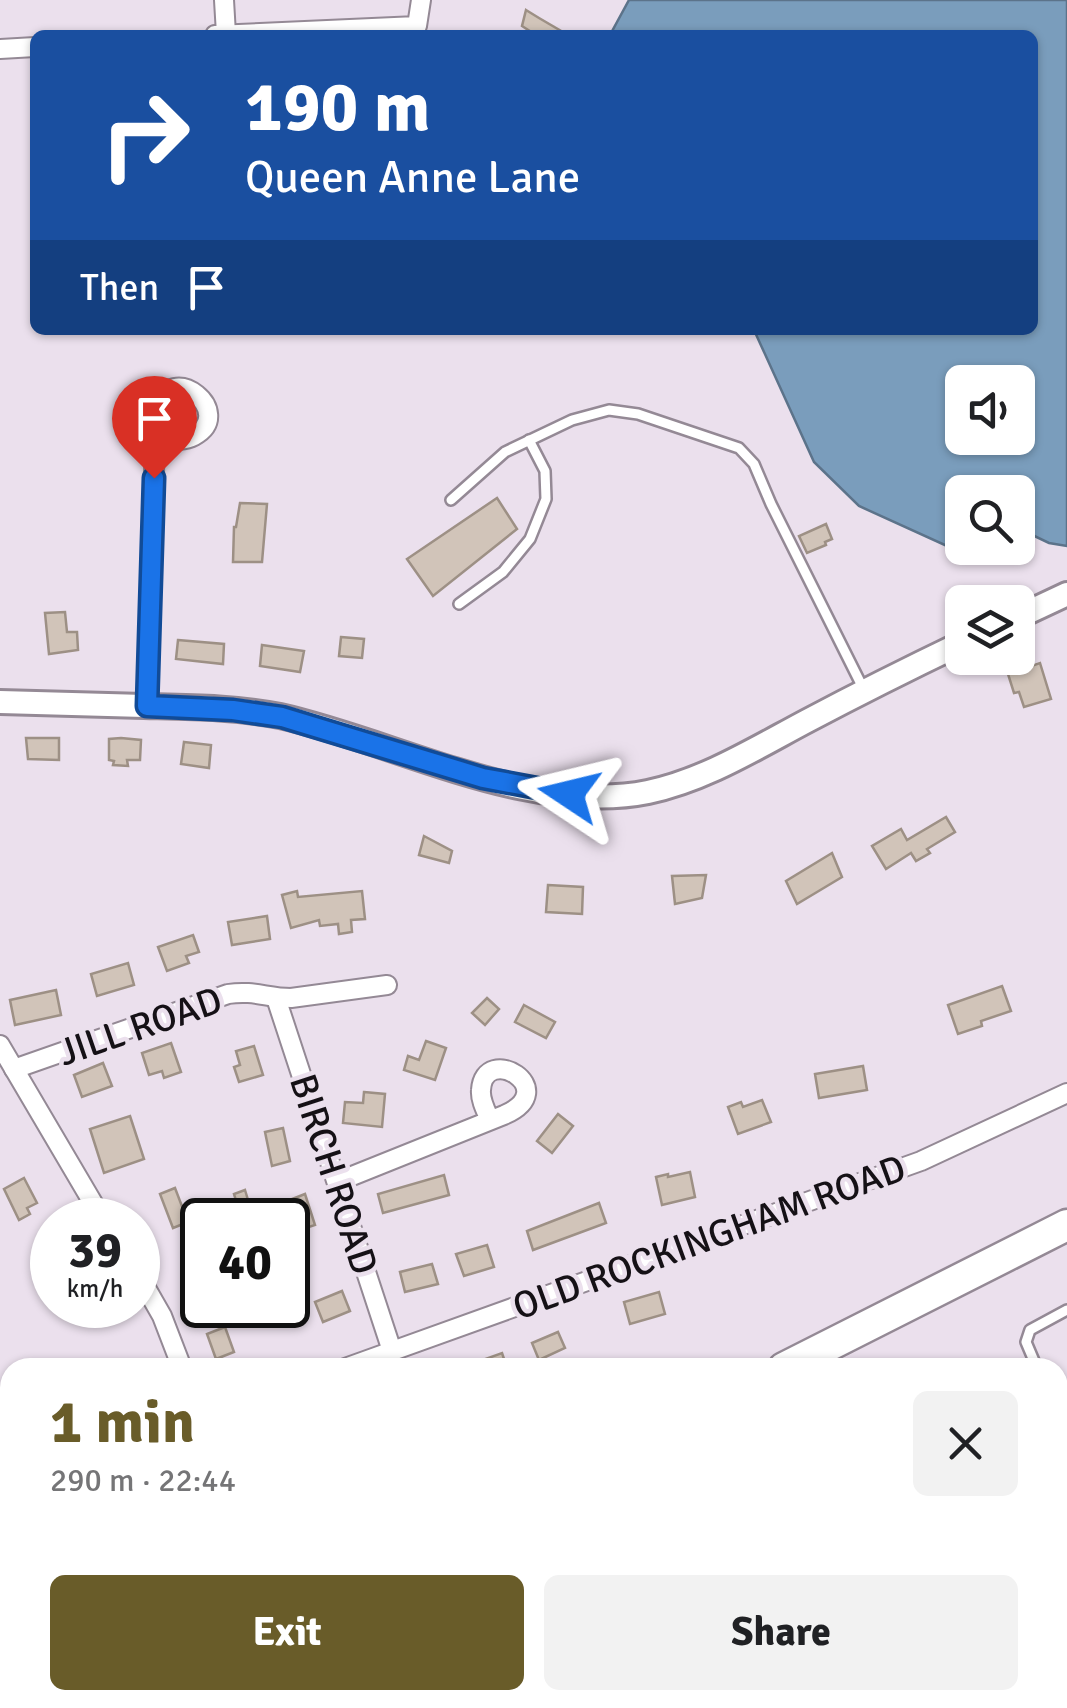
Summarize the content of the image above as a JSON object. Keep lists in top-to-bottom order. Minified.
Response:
{"streets":{"street":["JILL ROAD","BIRCH ROAD","OLD ROCKINGHAM ROAD"]},"crossings":[["JILL ROAD","BIRCH ROAD"],["BIRCH ROAD","OLD ROCKINGHAM ROAD"]],"page":{"turn":["190 m","Queen Anne Lane"],"then":"Then","speed":"39 km/h","limit":"40","heading":["1 min","290 m · 22:44"],"buttons":["Exit","Share"]}}
